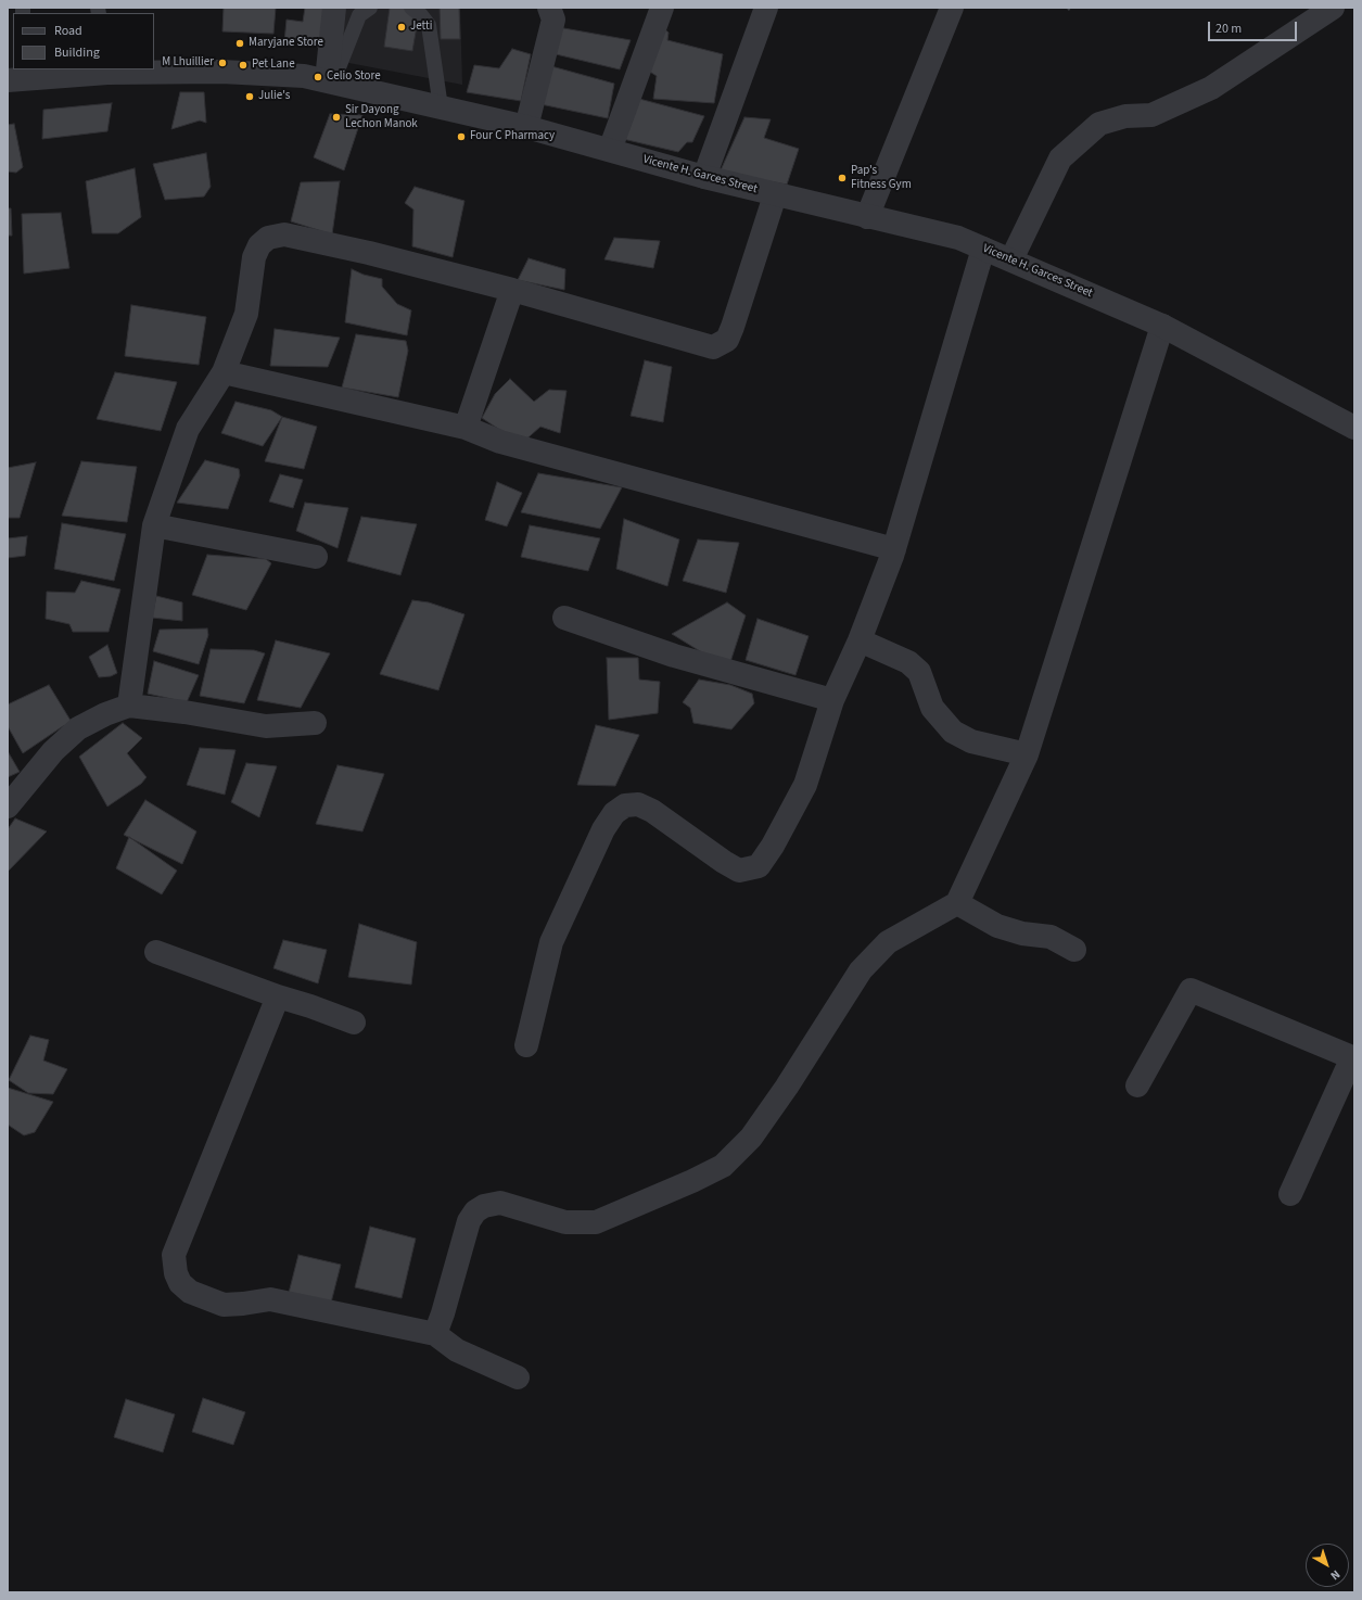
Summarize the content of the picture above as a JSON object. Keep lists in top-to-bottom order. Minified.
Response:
{"streets":{"street":["Vicente H. Garces Street"]},"places":["Jetti","Maryjane Store","M Lhuillier","Pet Lane","Celio Store","Julie's","Sir Dayong Lechon Manok","Four C Pharmacy","Pap's Fitness Gym"],"legend":["Road","Building"],"scale_bar":"20 m","north":"bottom right"}
